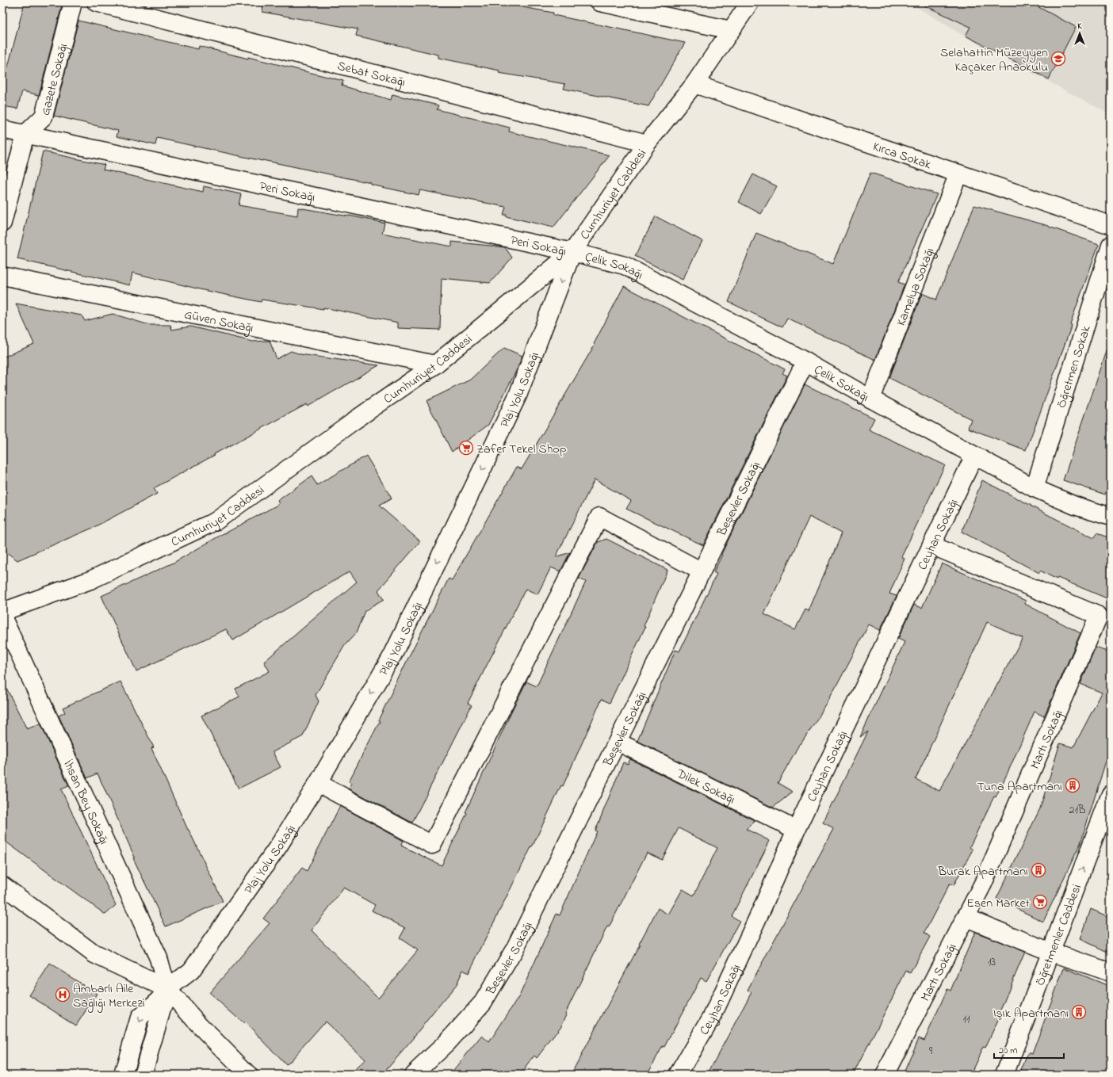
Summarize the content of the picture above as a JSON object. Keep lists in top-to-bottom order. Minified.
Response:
{"streets":{"street":["Sebat Sokağı","Gazete Sokağı","Kırca Sokak","Peri Sokağı","Cumhuriyet Caddesi","Çelik Sokağı","Kamelya Sokağı","Güven Sokağı","Öğretmen Sokak","Plaj Yolu Sokağı","Beşevler Sokağı","Ceyhan Sokağı","Martı Sokağı","Dilek Sokağı","İhsan Bey Sokağı","Öğretmenler Caddesi"]},"crossings":[["Sebat Sokağı","Cumhuriyet Caddesi"],["Gazete Sokağı","Peri Sokağı"],["Kırca Sokak","Cumhuriyet Caddesi"],["Kırca Sokak","Kamelya Sokağı"],["Peri Sokağı","Cumhuriyet Caddesi"],["Peri Sokağı","Çelik Sokağı"],["Peri Sokağı","Plaj Yolu Sokağı"],["Cumhuriyet Caddesi","Çelik Sokağı"],["Cumhuriyet Caddesi","Güven Sokağı"],["Cumhuriyet Caddesi","Plaj Yolu Sokağı"],["Çelik Sokağı","Kamelya Sokağı"],["Çelik Sokağı","Öğretmen Sokak"],["Çelik Sokağı","Plaj Yolu Sokağı"],["Çelik Sokağı","Beşevler Sokağı"],["Çelik Sokağı","Ceyhan Sokağı"],["Plaj Yolu Sokağı","İhsan Bey Sokağı"],["Beşevler Sokağı","Dilek Sokağı"],["Ceyhan Sokağı","Martı Sokağı"],["Ceyhan Sokağı","Dilek Sokağı"]],"one_way":["Plaj Yolu Sokağı","Öğretmenler Caddesi"],"places":{"school or university":["Selahattin Müzeyyen Kaçaker Anaokulu"],"supermarket":["Zafer Tekel Shop","Esen Market"],"building":["Tuna Apartmanı","Burak Apartmanı","Işık Apartmanı"],"hospital":["Ambarlı Aile Sağlığı Merkezi"]},"house_numbers":["21B","13","11","9"],"scale_bar":"20 m","north":"top"}
